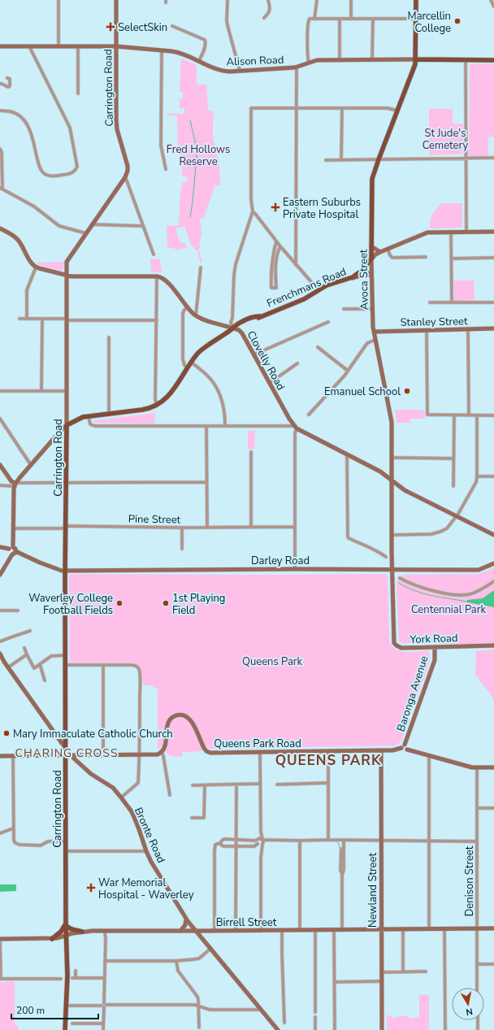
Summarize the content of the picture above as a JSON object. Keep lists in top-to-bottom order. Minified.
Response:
{"streets":{"main road":["Alison Road","Carrington Road","Avoca Street","Frenchmans Road","Stanley Street","Clovelly Road","Darley Road","York Road","Baronga Avenue","Queens Park Road","Bronte Road","Newland Street","Birrell Street"],"street":["Pine Street","Denison Street"]},"crossings":[["Alison Road","Carrington Road"],["Alison Road","Avoca Street"],["Carrington Road","Frenchmans Road"],["Carrington Road","Pine Street"],["Carrington Road","Darley Road"],["Carrington Road","Bronte Road"],["Carrington Road","Birrell Street"],["Avoca Street","Frenchmans Road"],["Avoca Street","Stanley Street"],["Avoca Street","Darley Road"],["Avoca Street","York Road"],["Frenchmans Road","Clovelly Road"],["Darley Road","York Road"],["York Road","Baronga Avenue"],["Baronga Avenue","Queens Park Road"],["Queens Park Road","Newland Street"],["Bronte Road","Birrell Street"],["Denison Street","Birrell Street"],["Newland Street","Birrell Street"]],"districts":["CHARING CROSS","QUEENS PARK"],"parks":["St Jude's Cemetery","Fred Hollows Reserve","Centennial Park","Queens Park"],"places":{"other":["Marcellin College","Emanuel School","Waverley College Football Fields","1st Playing Field","Mary Immaculate Catholic Church"],"health":["SelectSkin","Eastern Suburbs Private Hospital","War Memorial Hospital - Waverley"]},"scale_bar":"200 m","north":"bottom"}
